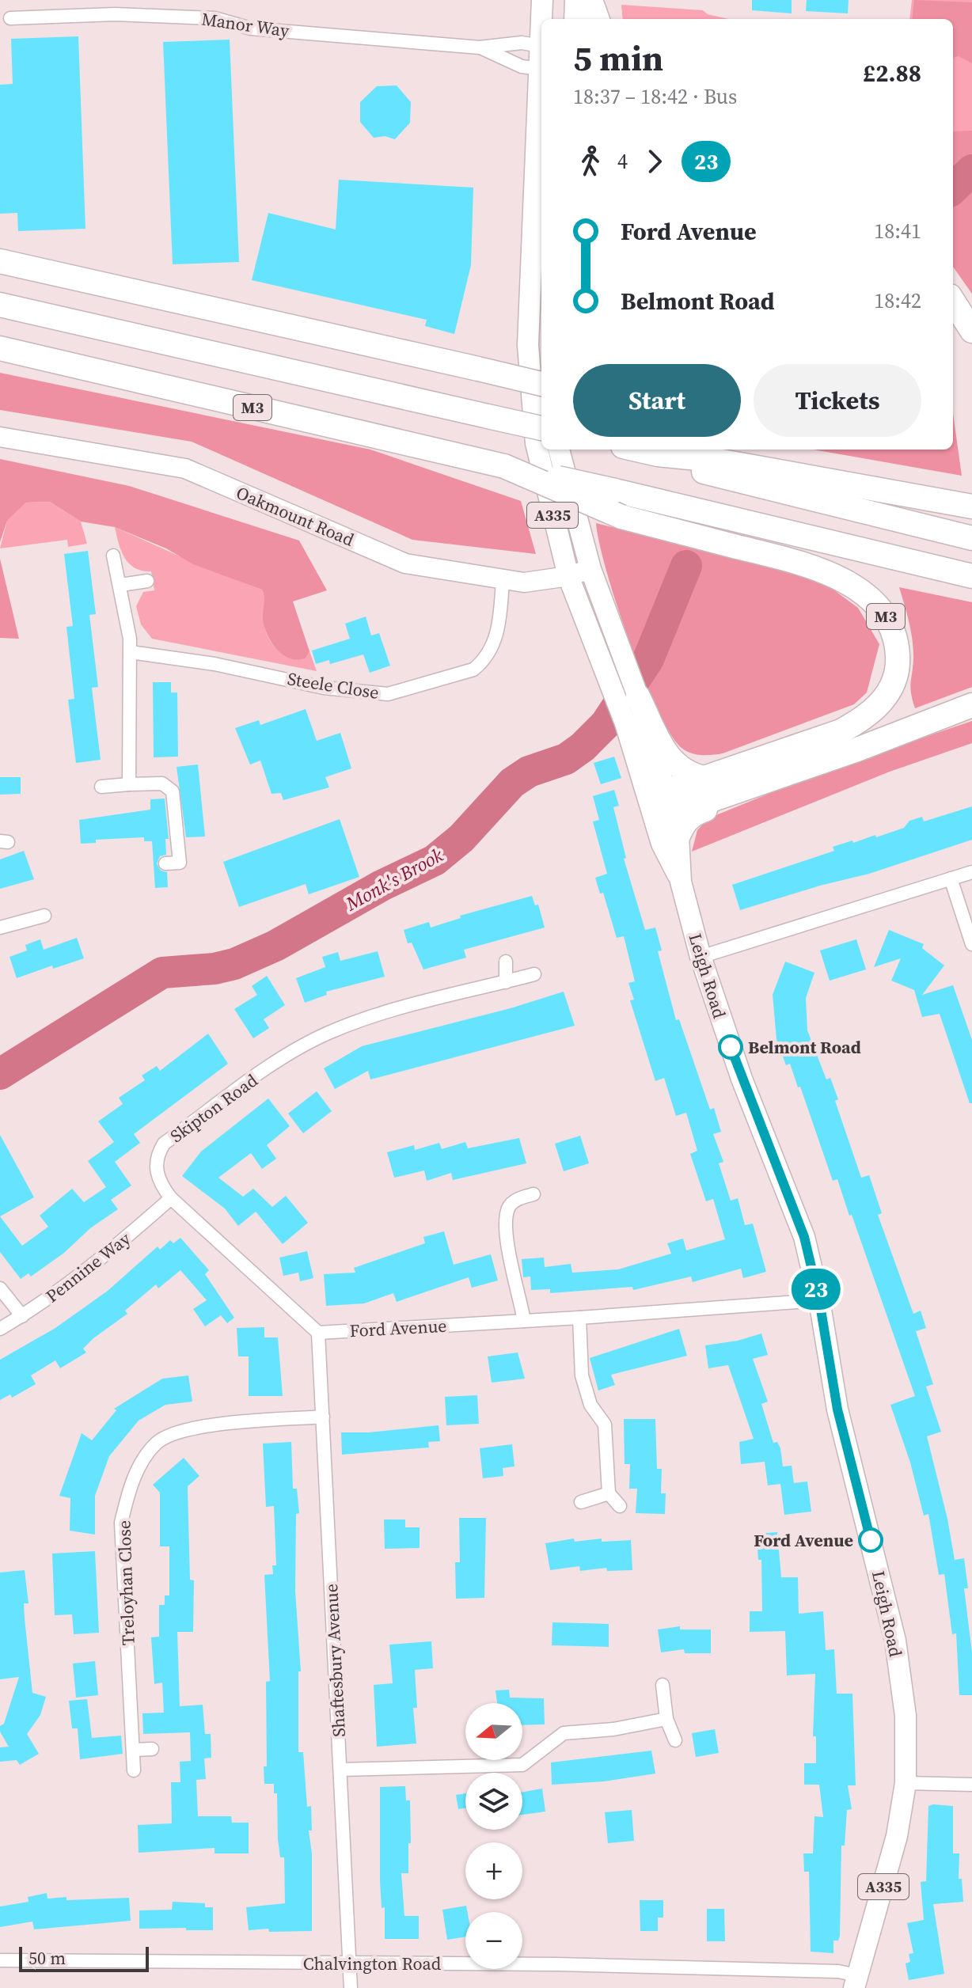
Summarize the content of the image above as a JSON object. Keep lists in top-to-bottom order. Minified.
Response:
{"streets":{"highway":["M3"],"main road":["A335","Leigh Road"],"street":["Manor Way","Oakmount Road","Steele Close","Skipton Road","Pennine Way","Ford Avenue","Treloyhan Close","Shaftesbury Avenue","Chalvington Road"]},"crossings":[["M3","Leigh Road"],["Oakmount Road","Steele Close"],["Oakmount Road","Leigh Road"],["Leigh Road","Ford Avenue"],["Leigh Road","Chalvington Road"],["Skipton Road","Pennine Way"],["Skipton Road","Ford Avenue"],["Skipton Road","Shaftesbury Avenue"],["Ford Avenue","Shaftesbury Avenue"],["Treloyhan Close","Shaftesbury Avenue"],["Shaftesbury Avenue","Chalvington Road"]],"water":["Monk's Brook"],"places":["Belmont Road","Ford Avenue"],"lines":["bus line 23"],"scale_bar":"50 m","north":"left","page":{"on_map":"23","heading":["5 min","18:37 – 18:42 · Bus","£2.88"],"legs":["4","23"],"list":[{"name":"Ford Avenue","value":"18:41"},{"name":"Belmont Road","value":"18:42"}],"buttons":["Start","Tickets"],"map_buttons":["+","−"],"scale":"50 m"}}
